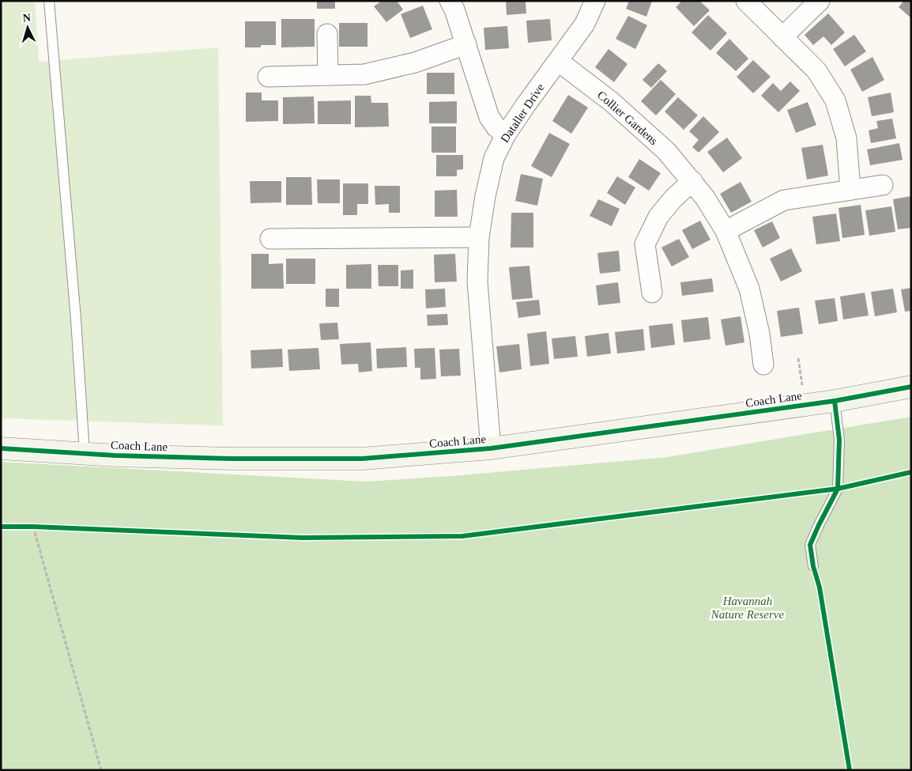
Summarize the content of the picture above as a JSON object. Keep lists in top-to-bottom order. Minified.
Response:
{"streets":{"street":["Dataller Drive","Collier Gardens","Coach Lane"]},"crossings":[["Dataller Drive","Collier Gardens"],["Dataller Drive","Coach Lane"]],"parks":["Havannah Nature Reserve"],"north":"top"}
